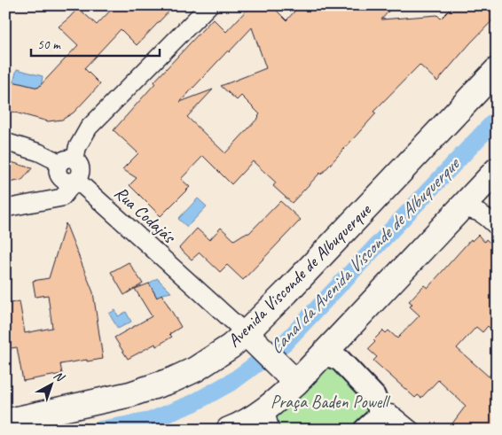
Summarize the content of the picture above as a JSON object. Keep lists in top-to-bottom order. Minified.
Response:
{"streets":{"main road":["Avenida Visconde de Albuquerque"],"street":["Rua Codajás"]},"crossings":[["Rua Codajás","Avenida Visconde de Albuquerque"]],"water":["Canal da Avenida Visconde de Albuquerque"],"parks":["Praça Baden Powell"],"scale_bar":"50 m","north":"top right"}
